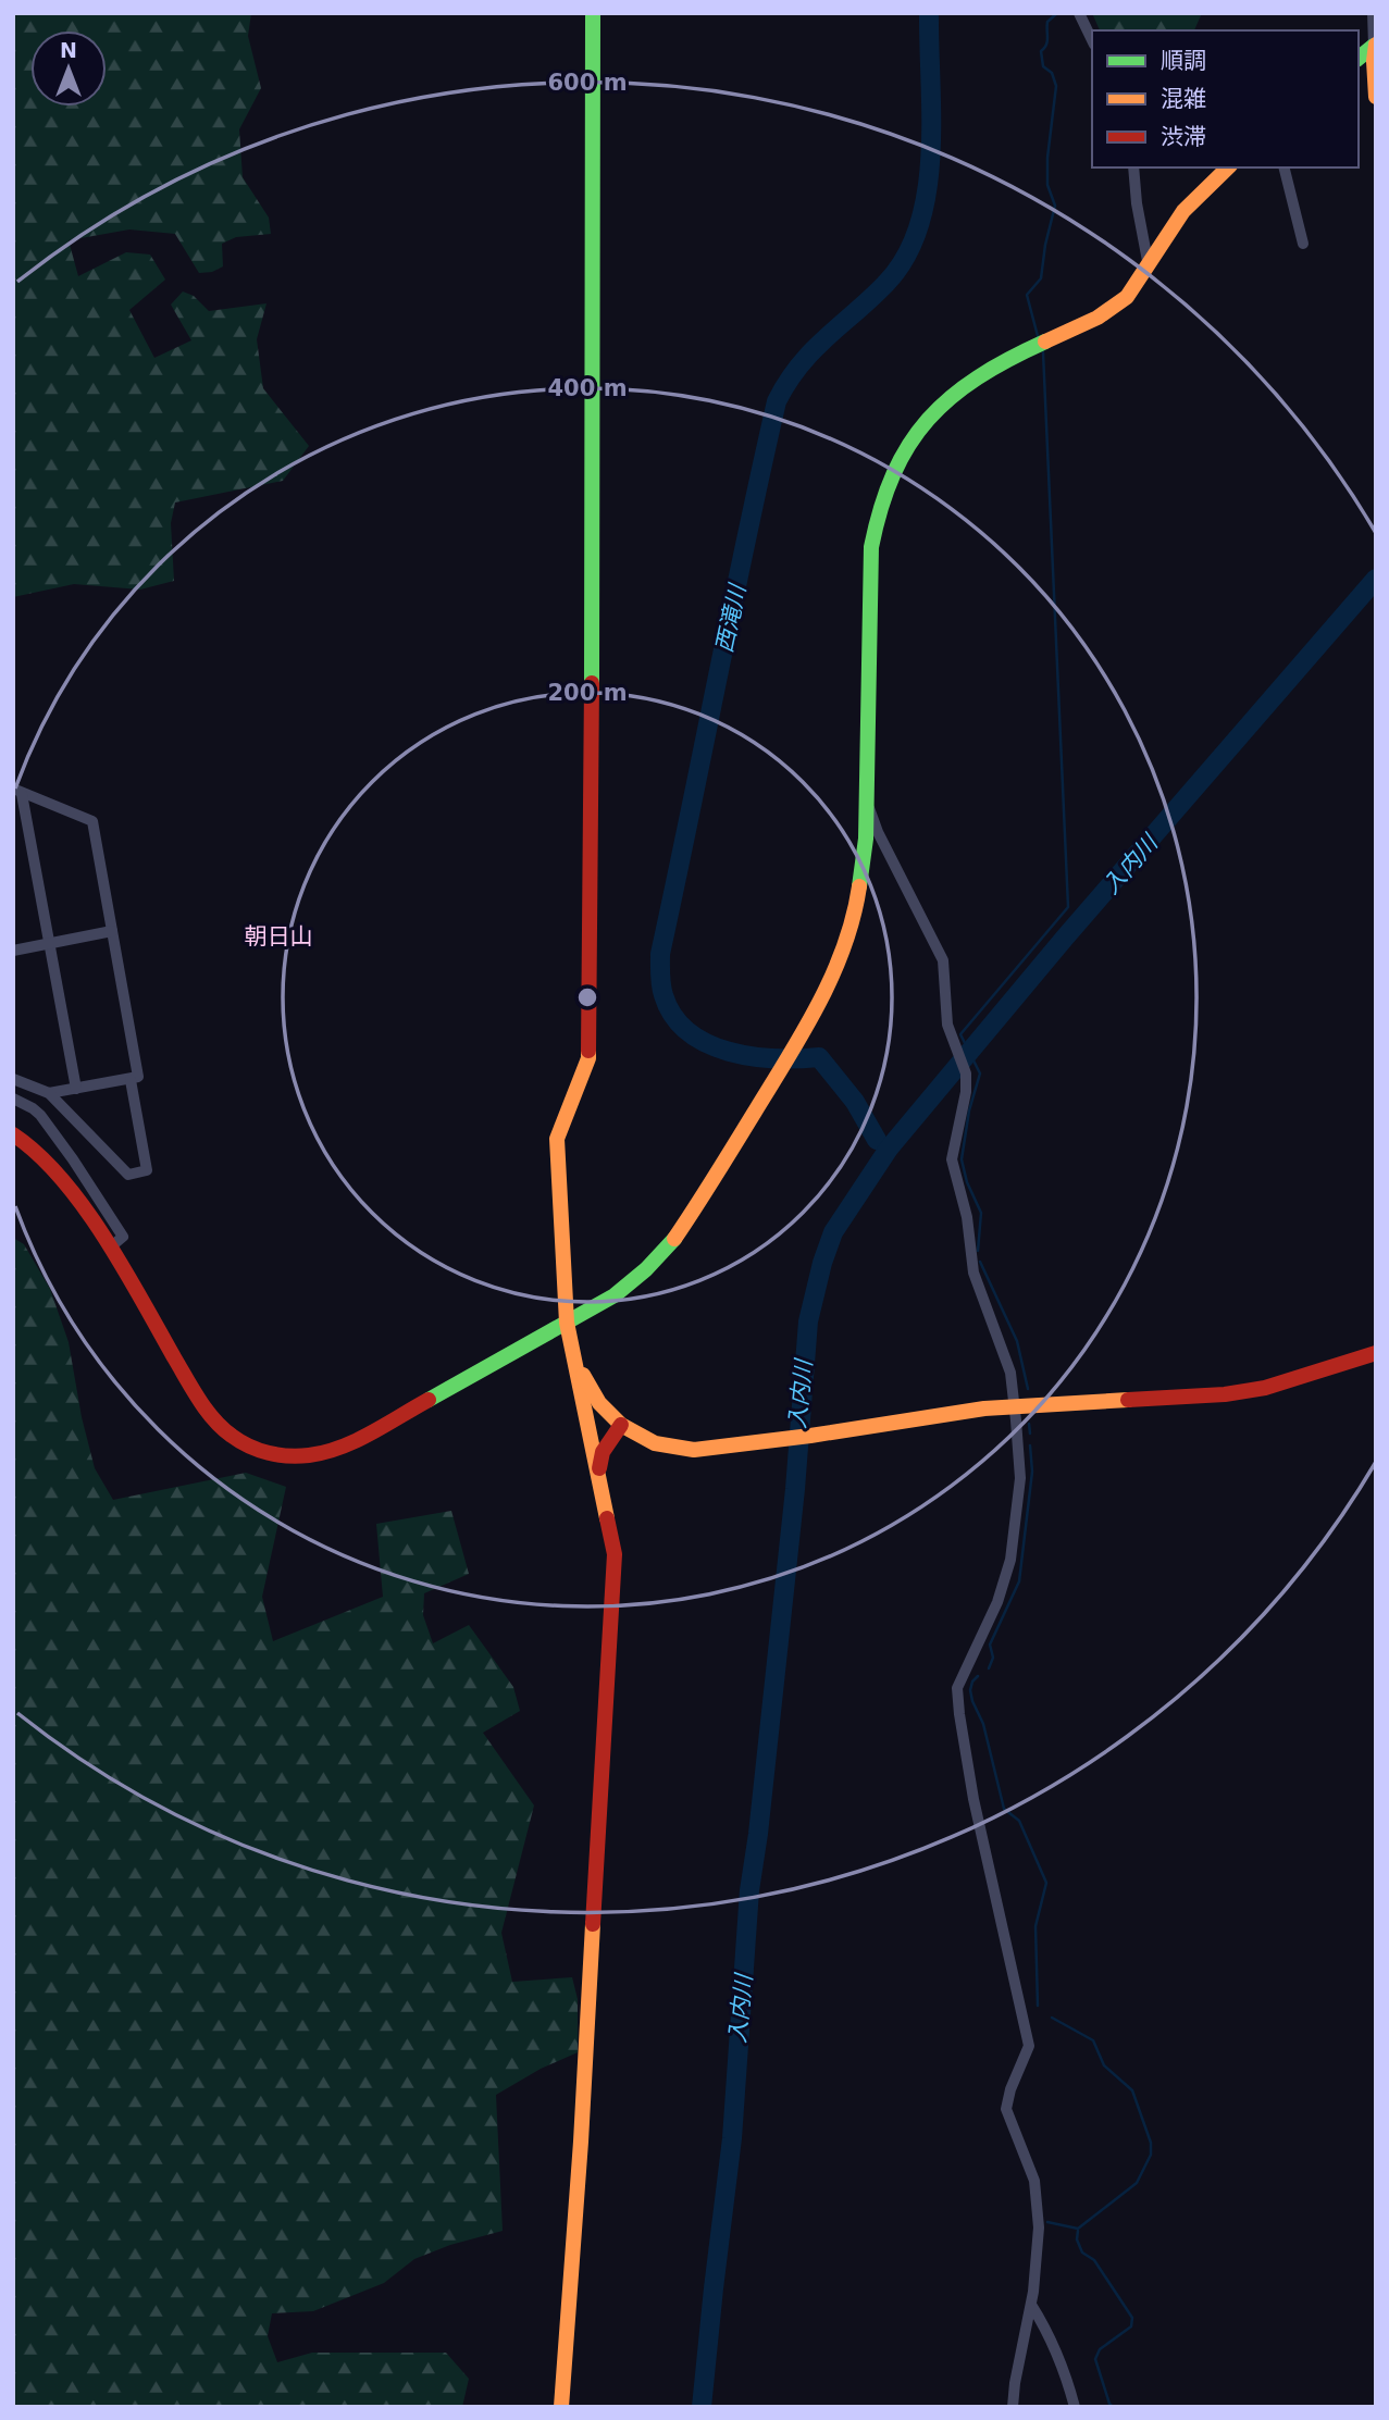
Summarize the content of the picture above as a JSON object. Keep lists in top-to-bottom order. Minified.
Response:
{"districts":["朝日山"],"water":["西滝川","入内川"],"legend":["順調","混雑","渋滞"],"north":"top","rings":["600 m","400 m","200 m"]}
